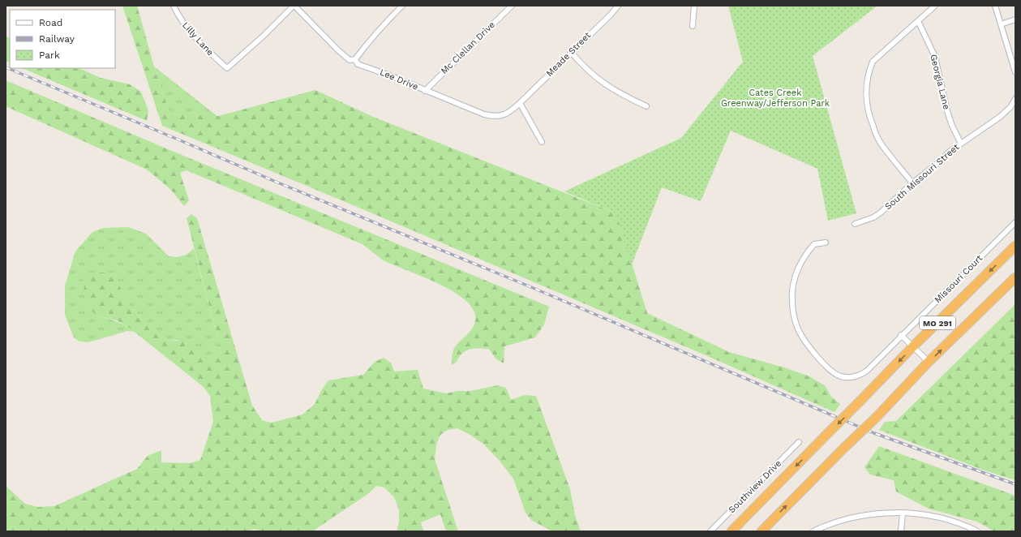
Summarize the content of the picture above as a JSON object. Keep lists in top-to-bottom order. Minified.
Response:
{"streets":{"highway":["MO 291"],"street":["Lilly Lane","Mc Clellan Drive","Meade Street","Lee Drive","Georgia Lane","South Missouri Street","Missouri Court","Southview Drive"]},"crossings":[["Lilly Lane","Lee Drive"],["Mc Clellan Drive","Lee Drive"],["Meade Street","Lee Drive"],["Georgia Lane","South Missouri Street"]],"parks":["Cates Creek Greenway/Jefferson Park"],"legend":["Road","Railway","Park"]}
